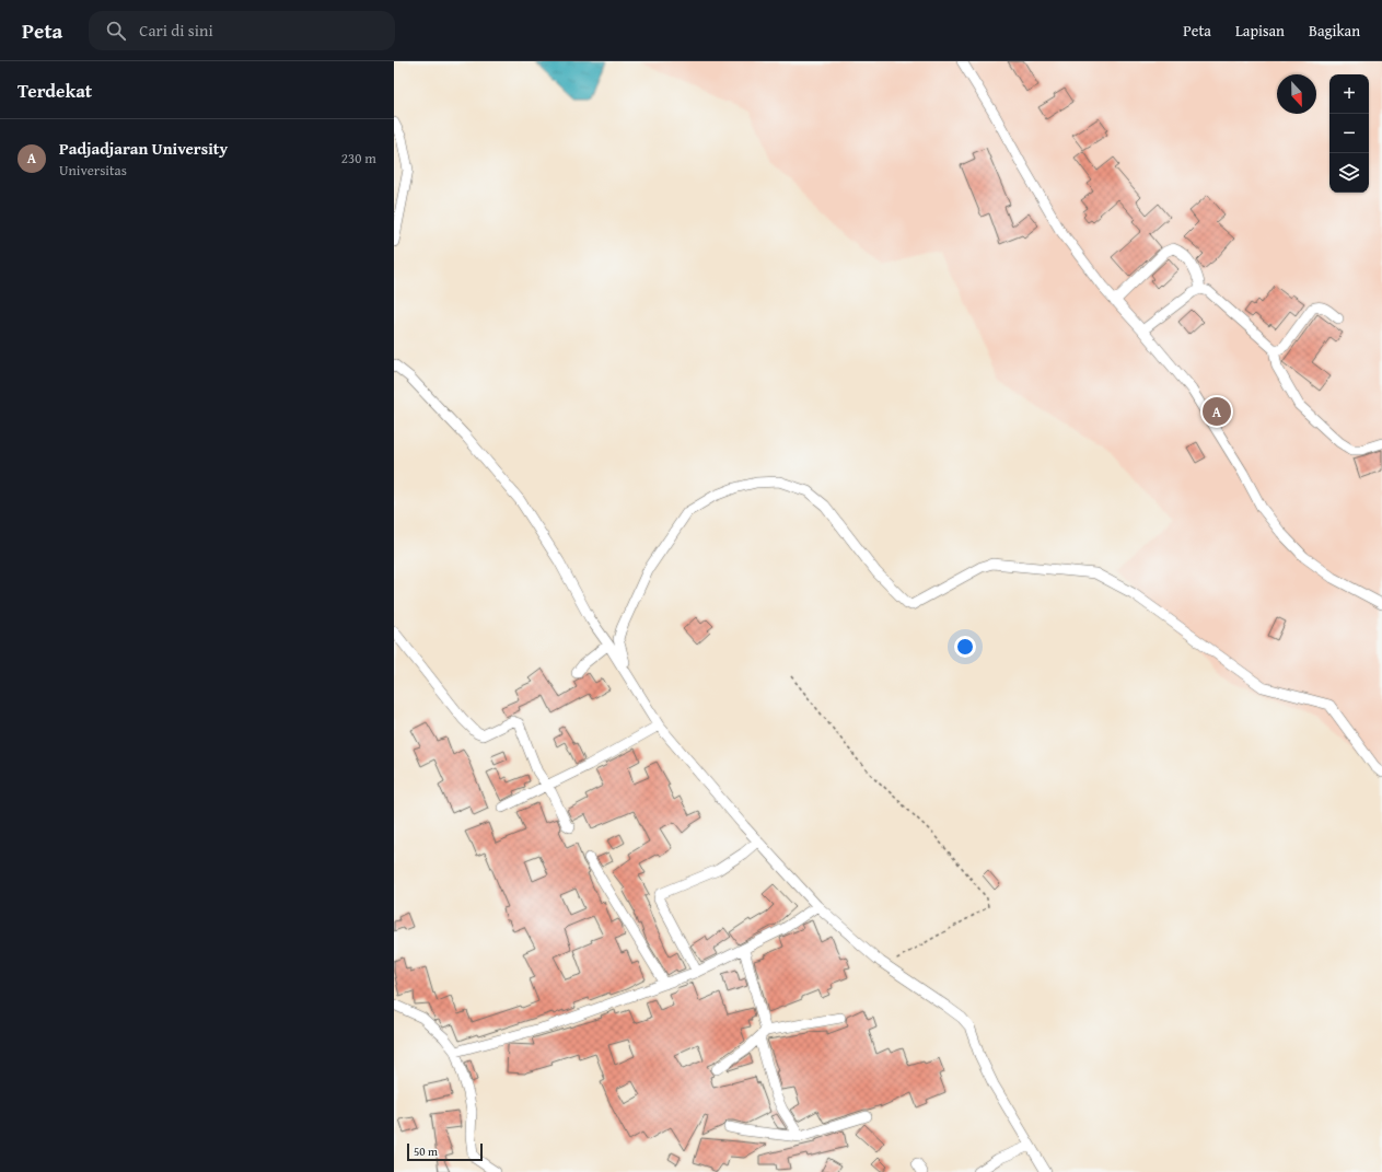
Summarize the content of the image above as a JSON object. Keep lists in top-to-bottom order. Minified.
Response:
{"scale_bar":"50 m","north":"bottom","page":{"header":"Peta","search":"Cari di sini","nav":["Peta","Lapisan","Bagikan"],"heading":"Terdekat","map_buttons":["+","−"],"list":[{"mark":"A","name":"Padjadjaran University","note":"Universitas","value":"230 m"}],"pins":"A","scale":"50 m"}}
